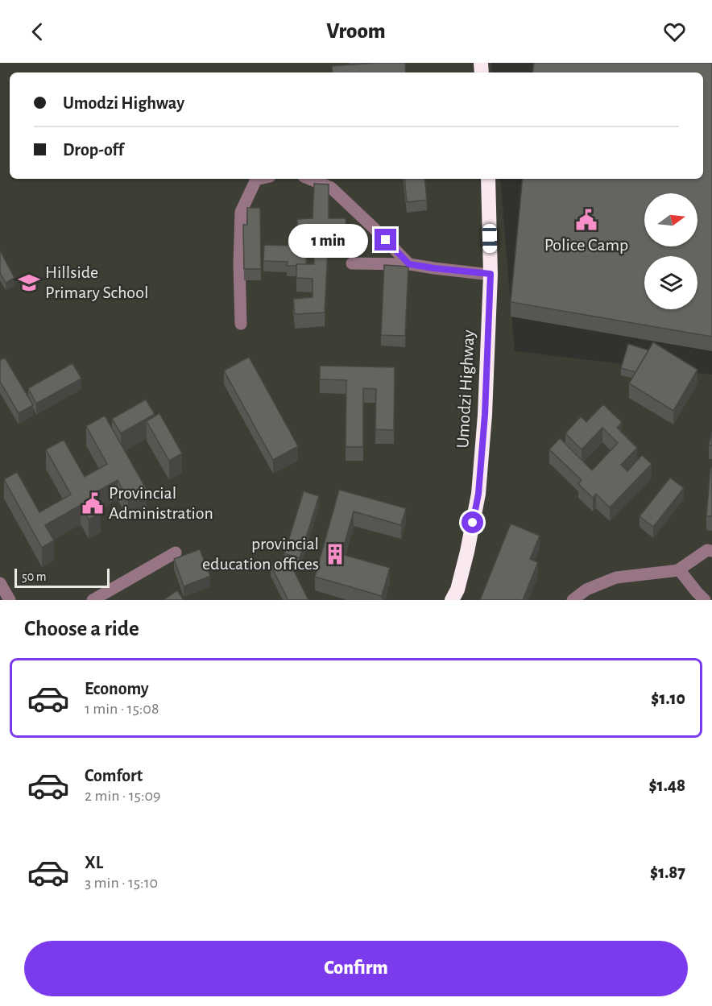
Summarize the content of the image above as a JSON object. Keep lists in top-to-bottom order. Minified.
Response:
{"streets":{"highway":["Umodzi Highway"]},"places":{"public building":["Police Camp","Provincial Administration"],"school or university":["Hillside Primary School"],"building":["provincial education offices"]},"scale_bar":"50 m","north":"right","page":{"header":"Vroom","banner":["Umodzi Highway","Drop-off"],"bubble":"1 min","scale":"50 m","heading":"Choose a ride","list":[{"name":"Economy","note":"1 min · 15:08","value":"$1.10"},{"name":"Comfort","note":"2 min · 15:09","value":"$1.48"},{"name":"XL","note":"3 min · 15:10","value":"$1.87"}],"buttons":"Confirm"}}
